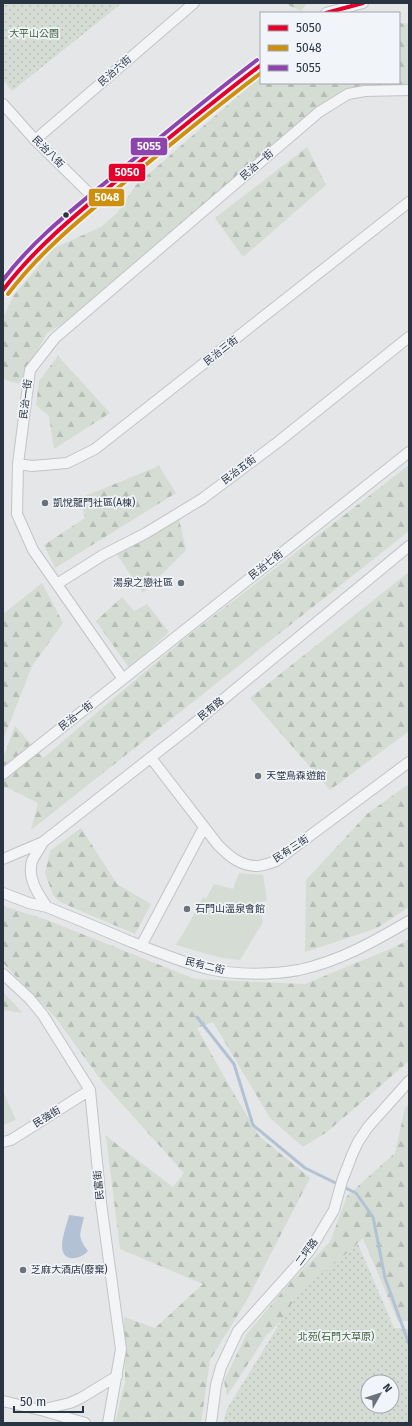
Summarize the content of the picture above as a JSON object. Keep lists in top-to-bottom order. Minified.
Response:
{"streets":{"street":["民治六街","民治八街","民治一街","民治三街","民治五街","民治七街","民有路","民有三街","民有二街","民強街","民富街","二坪路"]},"crossings":[["民治六街","民治八街"],["民治一街","民治三街"],["民治一街","民治五街"],["民治一街","民治七街"],["民有路","民有三街"],["民強街","民富街"]],"parks":["大平山公園","北苑(石門大草原)"],"places":["凱悅龍門社區(A棟)","湯泉之戀社區","天堂鳥森遊館","石門山溫泉會館","芝麻大酒店(廢棄)"],"lines":["transit line 5050","transit line 5055","transit line 5048"],"legend":["5050","5048","5055"],"scale_bar":"50 m","north":"top right"}
